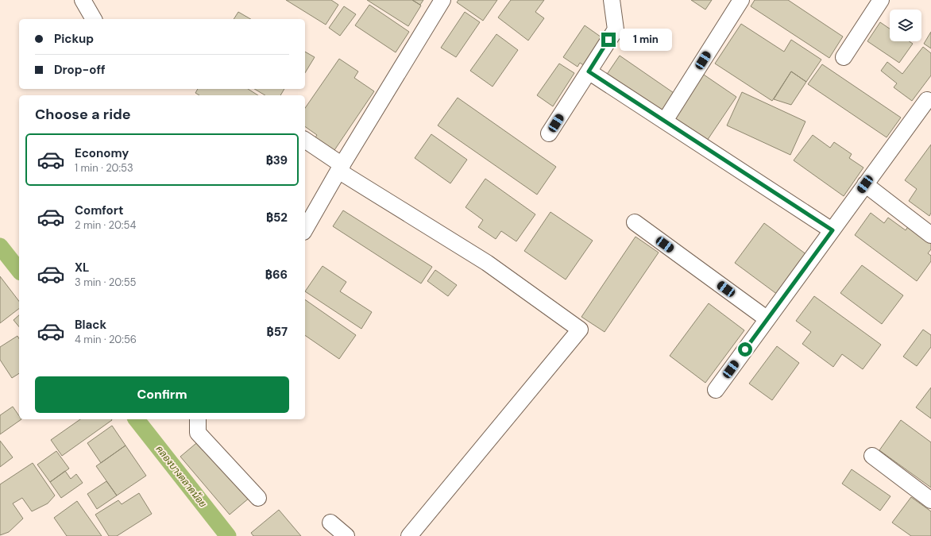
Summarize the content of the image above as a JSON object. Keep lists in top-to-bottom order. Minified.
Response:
{"water":["คลองบางตลาดน้อย"],"page":{"banner":["Pickup","Drop-off"],"bubble":"1 min","heading":"Choose a ride","list":[{"name":"Economy","note":"1 min · 20:53","value":"฿39"},{"name":"Comfort","note":"2 min · 20:54","value":"฿52"},{"name":"XL","note":"3 min · 20:55","value":"฿66"},{"name":"Black","note":"4 min · 20:56","value":"฿57"}],"buttons":"Confirm"}}
